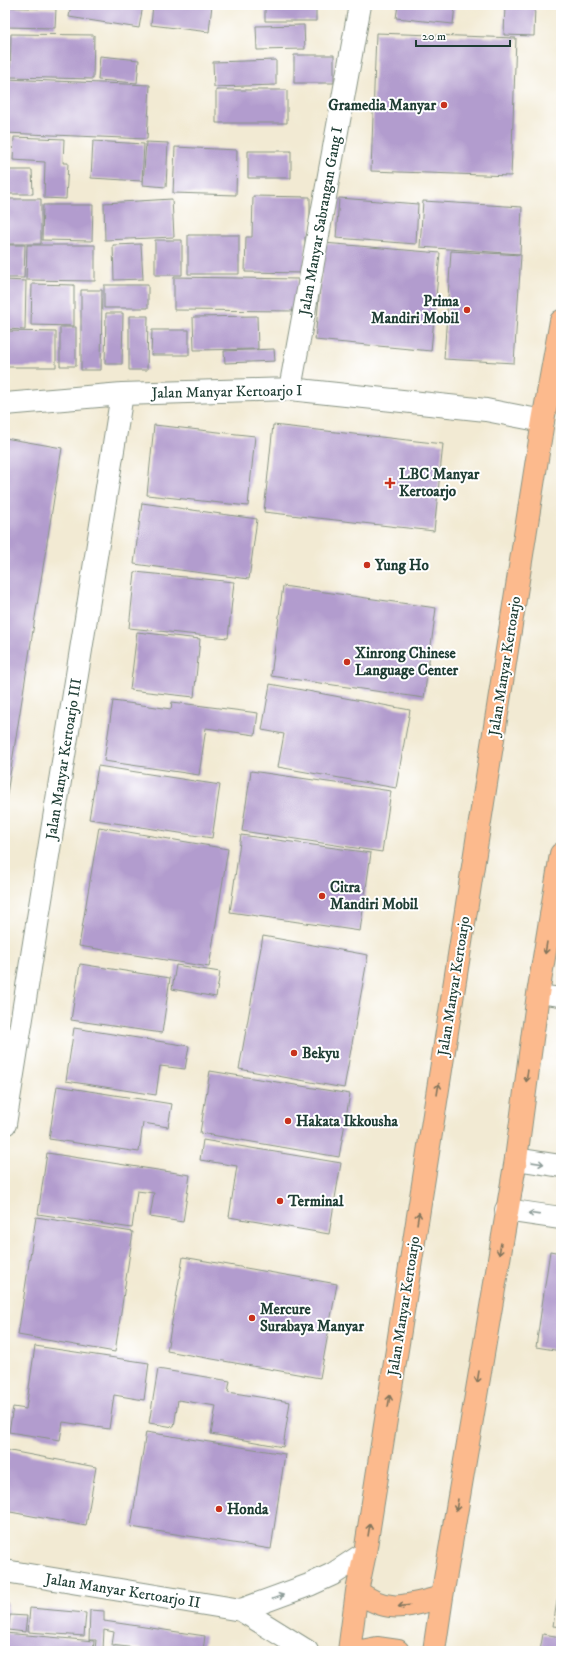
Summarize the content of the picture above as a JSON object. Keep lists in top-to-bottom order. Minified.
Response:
{"streets":{"main road":["Jalan Manyar Kertoarjo"],"street":["Jalan Manyar Sabrangan Gang I","Jalan Manyar Kertoarjo I","Jalan Manyar Kertoarjo III","Jalan Manyar Kertoarjo II"]},"crossings":[["Jalan Manyar Sabrangan Gang I","Jalan Manyar Kertoarjo I"],["Jalan Manyar Kertoarjo I","Jalan Manyar Kertoarjo"],["Jalan Manyar Kertoarjo I","Jalan Manyar Kertoarjo III"],["Jalan Manyar Kertoarjo","Jalan Manyar Kertoarjo II"]],"places":{"other":["Gramedia Manyar","Prima Mandiri Mobil","Yung Ho","Xinrong Chinese Language Center","Citra Mandiri Mobil","Bekyu","Hakata Ikkousha","Terminal","Mercure Surabaya Manyar","Honda"],"health":["LBC Manyar Kertoarjo"]},"scale_bar":"20 m"}
